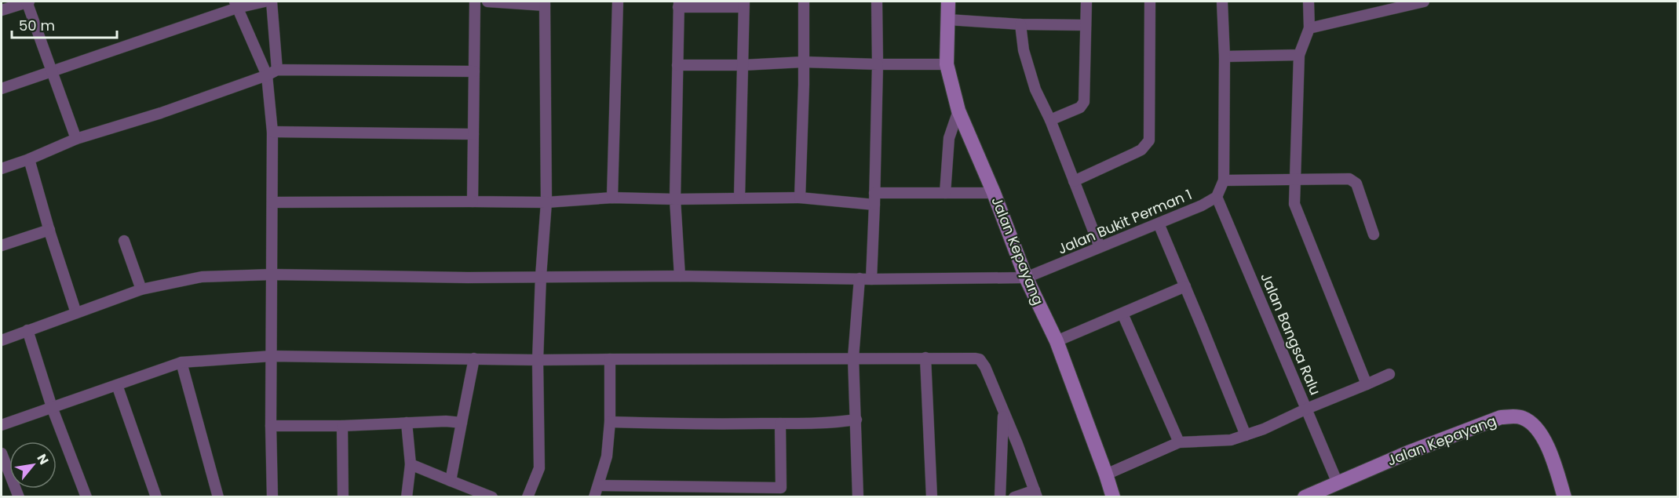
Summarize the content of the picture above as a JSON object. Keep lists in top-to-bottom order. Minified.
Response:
{"streets":{"street":["Jalan Bukit Perman 1","Jalan Kepayang","Jalan Bangsa Ralu"]},"crossings":[["Jalan Bukit Perman 1","Jalan Kepayang"],["Jalan Bukit Perman 1","Jalan Bangsa Ralu"],["Jalan Kepayang","Jalan Bangsa Ralu"]],"scale_bar":"50 m","north":"top right"}
